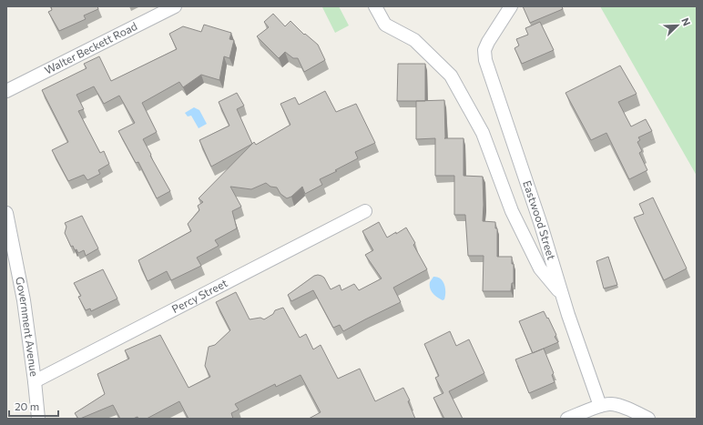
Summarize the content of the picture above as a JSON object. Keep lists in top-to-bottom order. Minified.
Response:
{"streets":{"street":["Walter Beckett Road","Eastwood Street","Percy Street","Government Avenue"]},"crossings":[["Percy Street","Government Avenue"]],"scale_bar":"20 m","north":"top right"}
